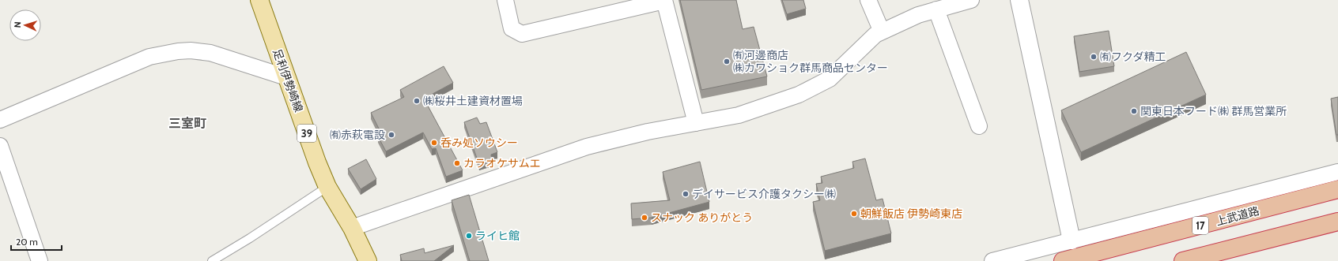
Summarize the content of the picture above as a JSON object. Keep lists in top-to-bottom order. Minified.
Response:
{"streets":{"highway":["上武道路","17"],"main road":["足利伊勢崎線","39"]},"districts":["三室町"],"places":["㈲フクダ精工","㈲河邊商店 ㈱カワショク群馬商品センター","㈱桜井土建資材置場","関東日本フード㈱ 群馬営業所","㈲赤萩電設","呑み処ソウシー","カラオケサムエ","デイサービス介護タクシー㈱","朝鮮飯店 伊勢崎東店","スナック ありがとう","ライヒ館"],"scale_bar":"20 m","north":"left"}
